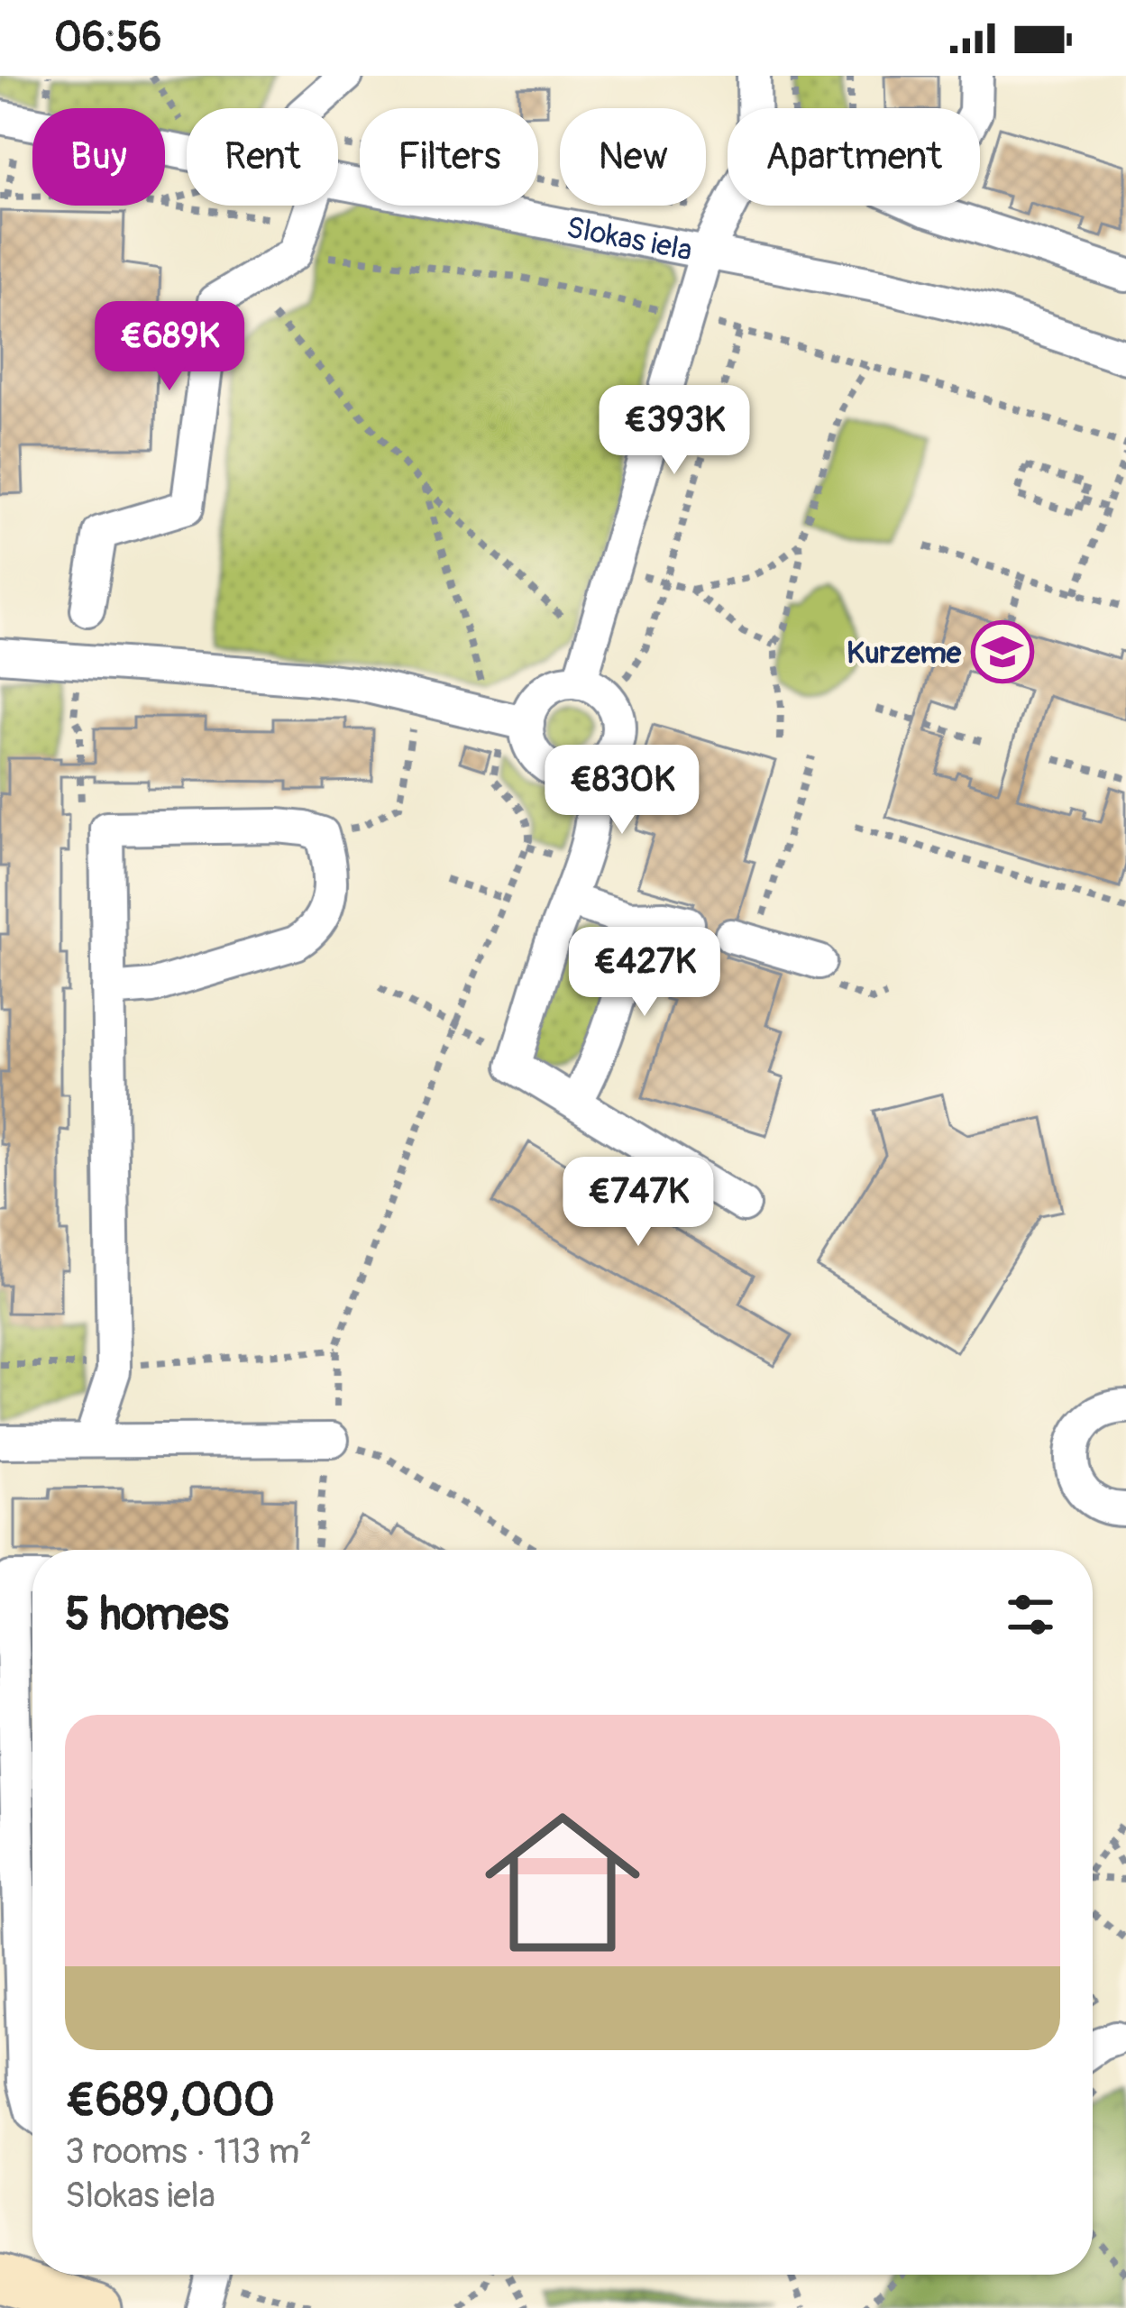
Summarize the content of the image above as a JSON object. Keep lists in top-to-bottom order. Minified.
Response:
{"streets":{"street":["Slokas iela"]},"places":{"school or university":["Kurzeme"]},"page":{"status":"06:56","chip":["Buy","Rent","Filters","New","Apartment"],"price":["€689K","€393K","€830K","€427K","€747K"],"heading":"5 homes","list":[{"name":"€689,000","note":"3 rooms · 113 m² · Slokas iela"}]}}
